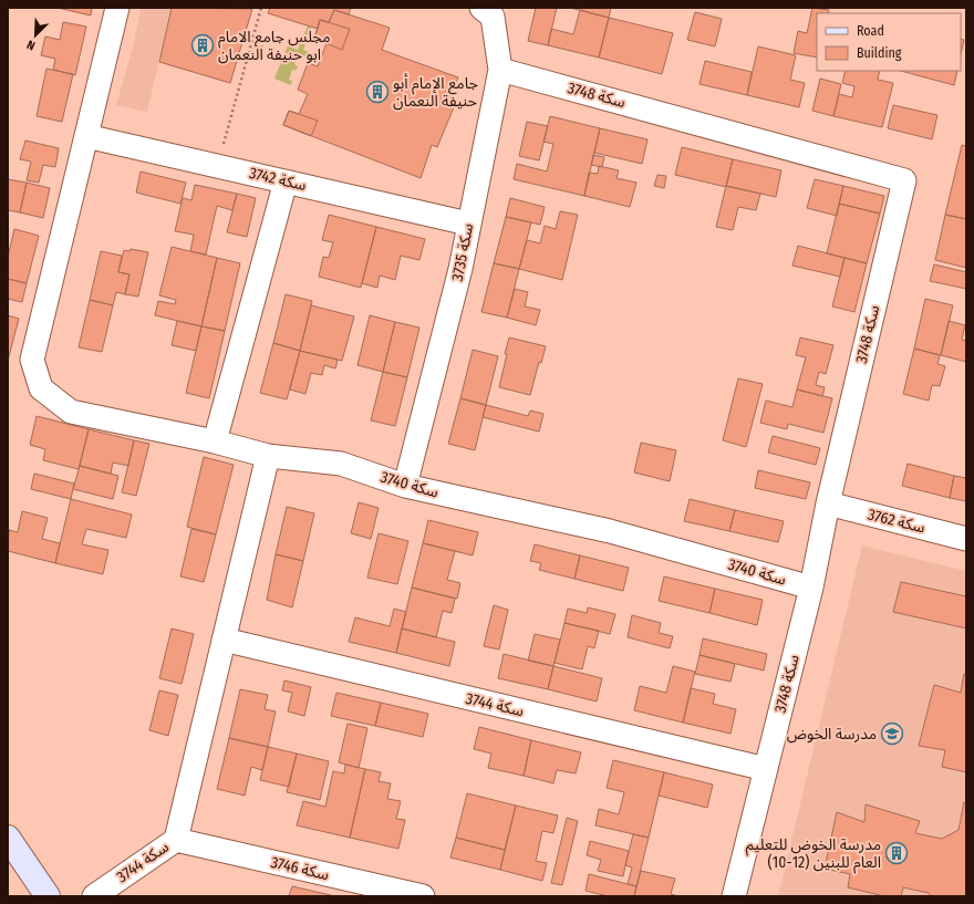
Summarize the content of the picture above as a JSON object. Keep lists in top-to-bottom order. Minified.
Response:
{"streets":{"street":["سكة 3748","سكة 3742","سكة 3735","سكة 3740","سكة 3762","سكة 3744","سكة 3746"]},"crossings":[["سكة 3748","سكة 3735"],["سكة 3748","سكة 3740"],["سكة 3748","سكة 3762"],["سكة 3748","سكة 3744"],["سكة 3742","سكة 3735"],["سكة 3742","سكة 3740"],["سكة 3735","سكة 3740"],["سكة 3740","سكة 3744"],["سكة 3744","سكة 3746"]],"places":{"building":["مجلس جامع الامام ابو حنيفة النعمان","جامع الإمام أبو حنيفة النعمان","مدرسة الخوض للتعليم العام للبنين (12-10)"],"school or university":["مدرسة الخوض"]},"legend":["Road","Building"],"north":"bottom left"}
